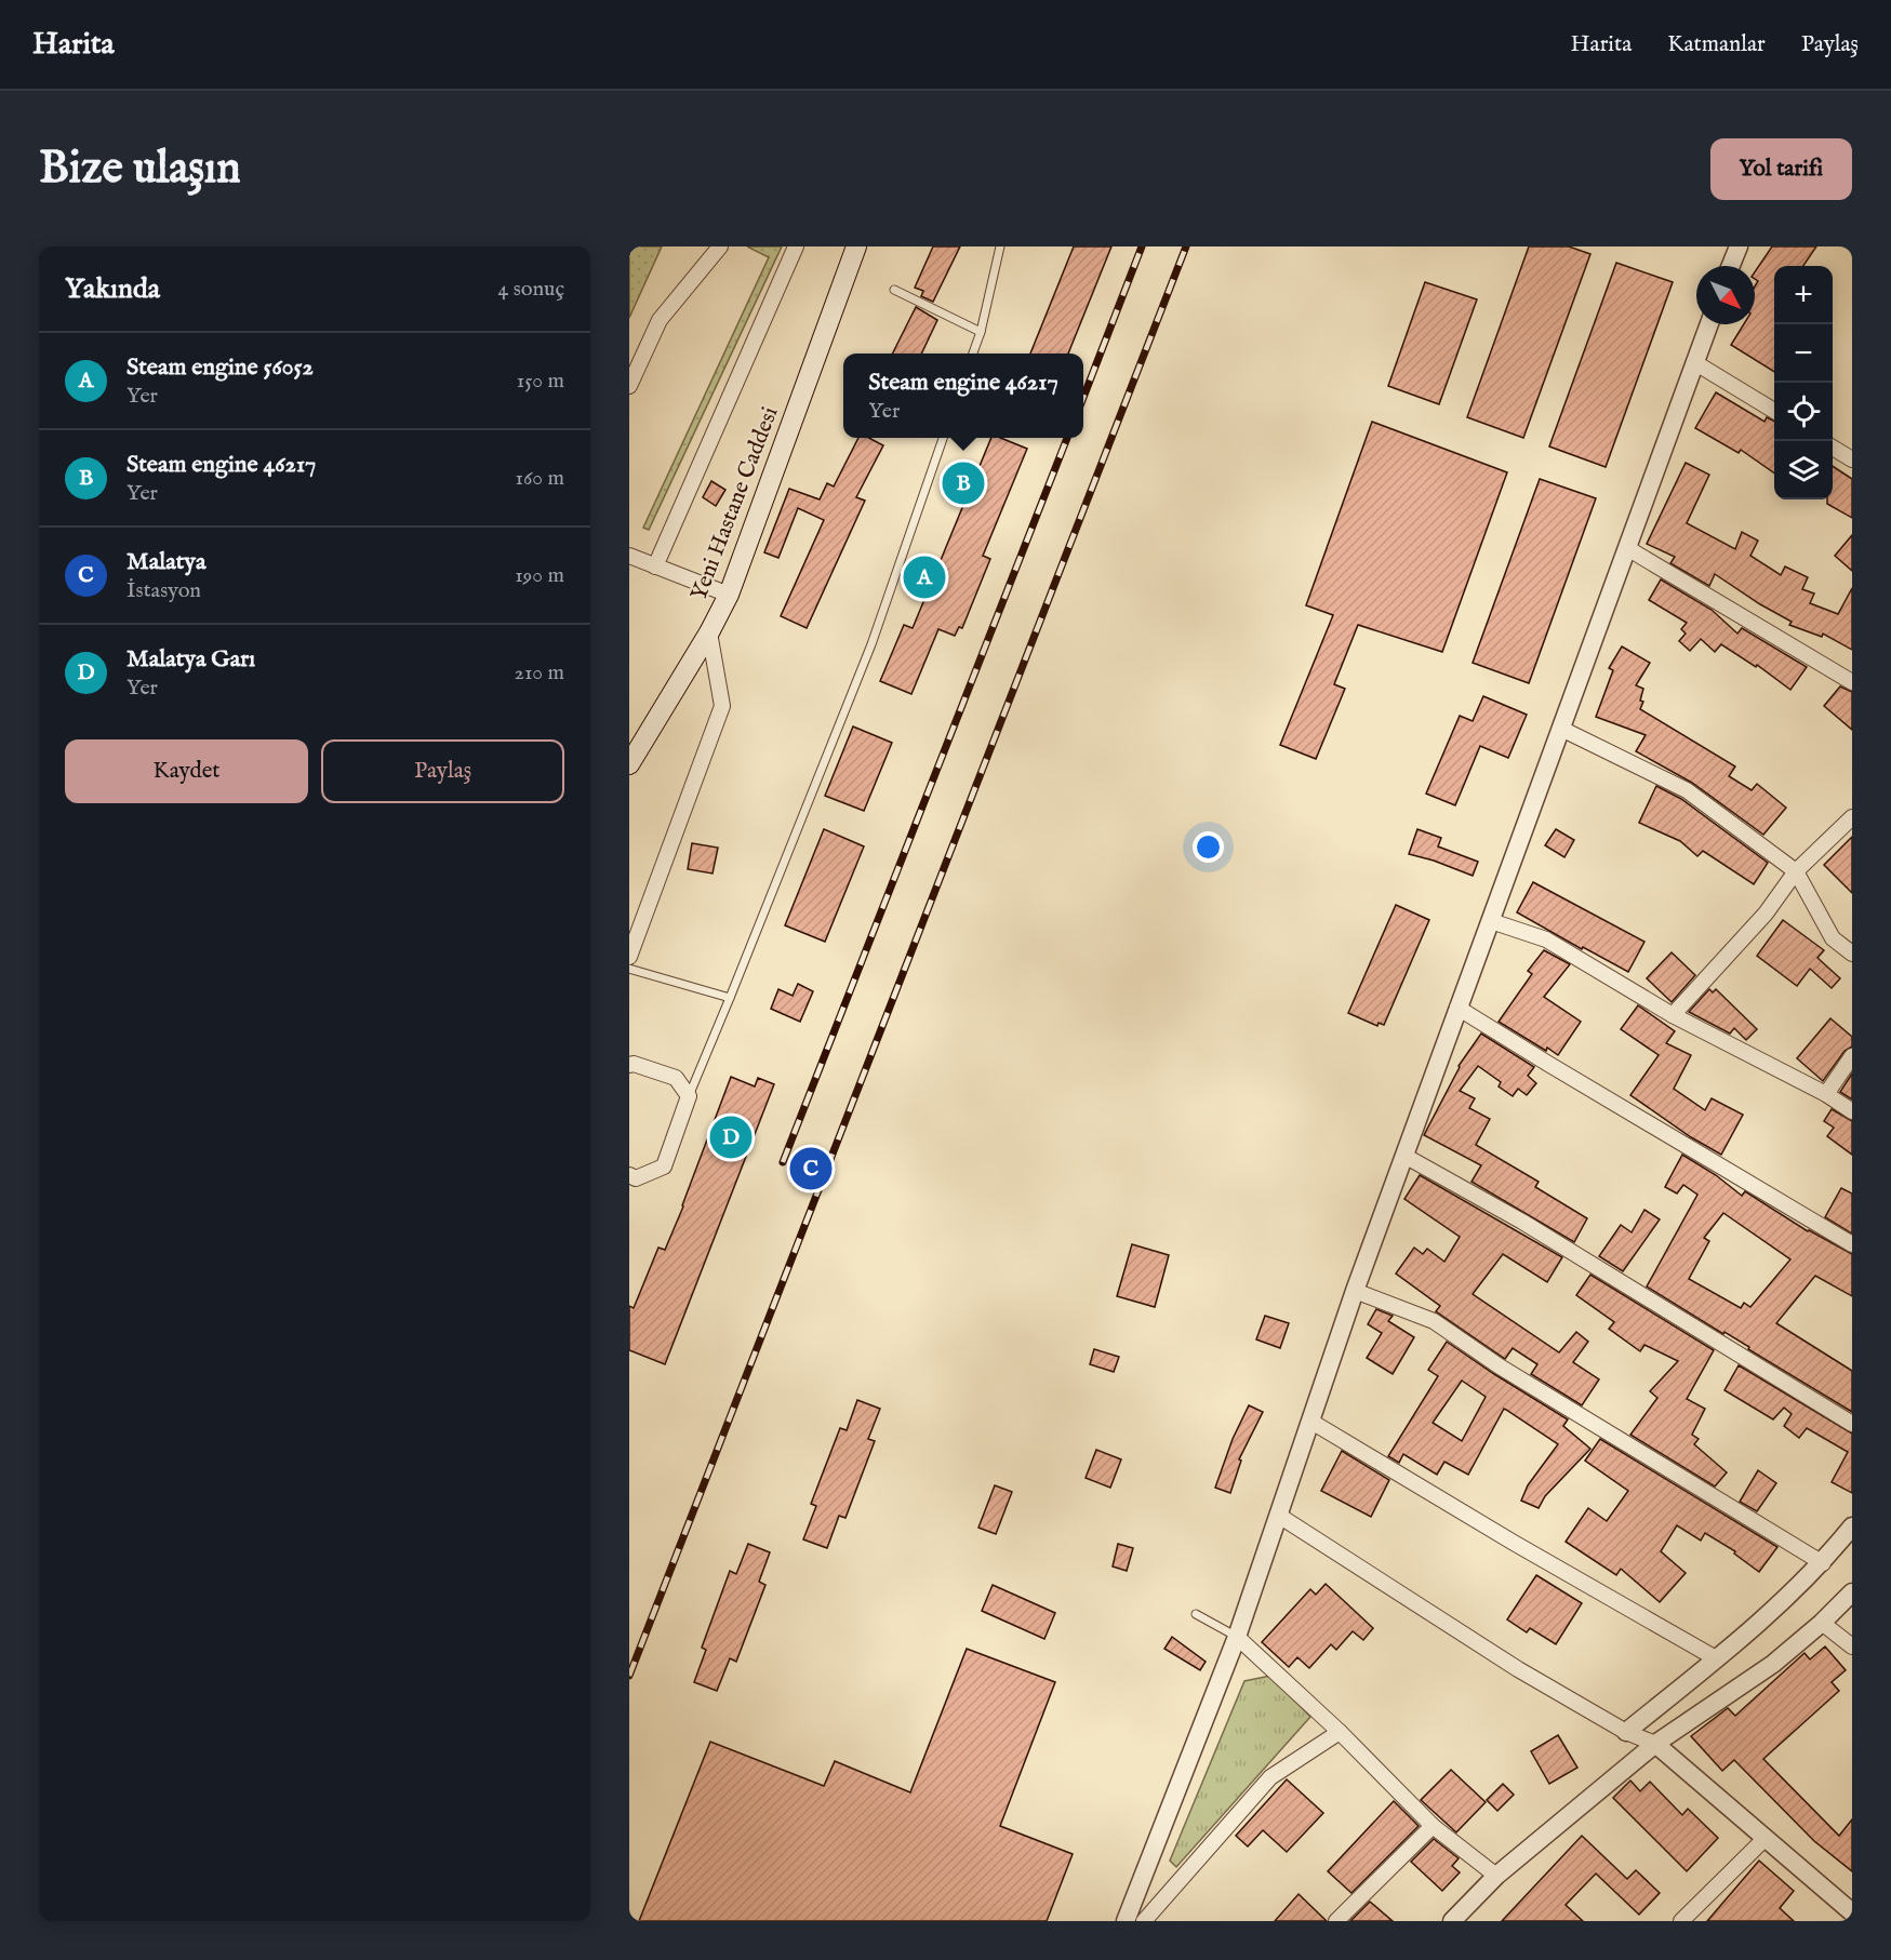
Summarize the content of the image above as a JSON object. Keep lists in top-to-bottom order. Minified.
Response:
{"streets":{"main road":["Yeni Hastane Caddesi"]},"north":"bottom right","page":{"header":"Harita","nav":["Harita","Katmanlar","Paylaş"],"buttons":["Yol tarifi",["Kaydet","Paylaş"]],"title":"Bize ulaşın","heading":["Yakında","4 sonuç"],"map_buttons":["+","−"],"list":[{"mark":"A","name":"Steam engine 56052","note":"Yer","value":"150 m"},{"mark":"B","name":"Steam engine 46217","note":"Yer","value":"160 m"},{"mark":"C","name":"Malatya","note":"İstasyon","value":"190 m"},{"mark":"D","name":"Malatya Garı","note":"Yer","value":"210 m"}],"popup":["Steam engine 46217","Yer"],"pins":["B","A","D","C"]}}
